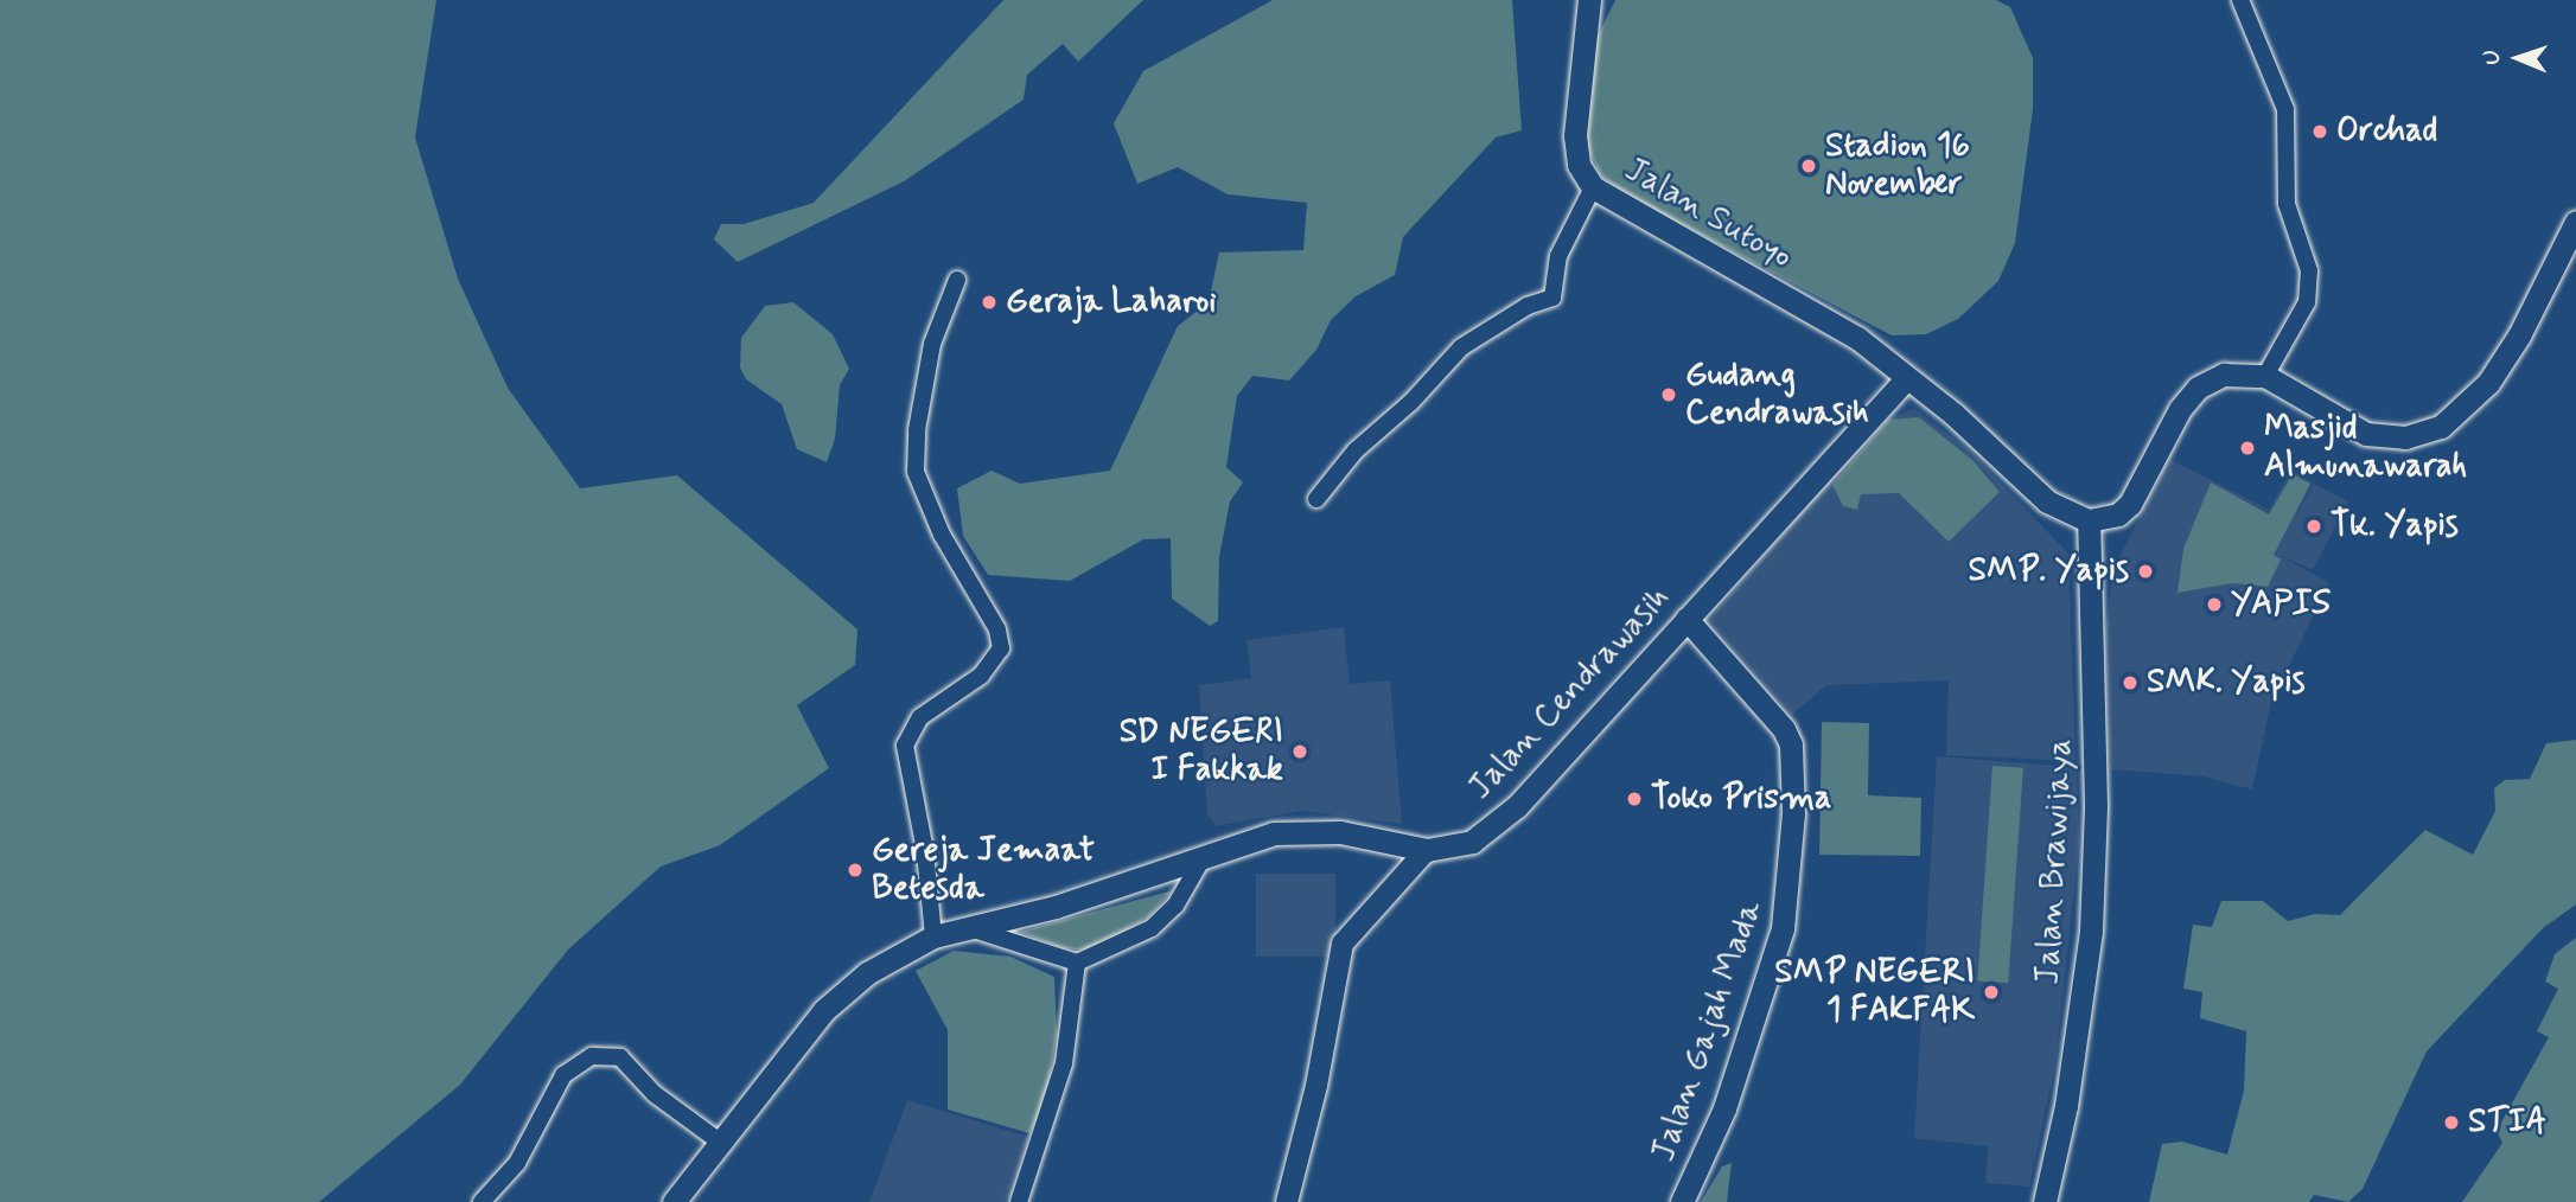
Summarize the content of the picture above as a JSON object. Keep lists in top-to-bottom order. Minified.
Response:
{"streets":{"main road":["Jalan Sutoyo","Jalan Cendrawasih","Jalan Brawijaya","Jalan Gajah Mada"]},"crossings":[["Jalan Sutoyo","Jalan Cendrawasih"],["Jalan Sutoyo","Jalan Brawijaya"],["Jalan Cendrawasih","Jalan Gajah Mada"]],"places":["Orchad","Stadion 16 November","Geraja Laharoi","Gudang Cendrawasih","Masjid Almunawarah","Tk. Yapis","SMP. Yapis","YAPIS","SMK. Yapis","SD NEGERI I Fakkak","Toko Prisma","Gereja Jemaat Betesda","SMP NEGERI 1 FAKFAK","STIA"],"north":"left"}
